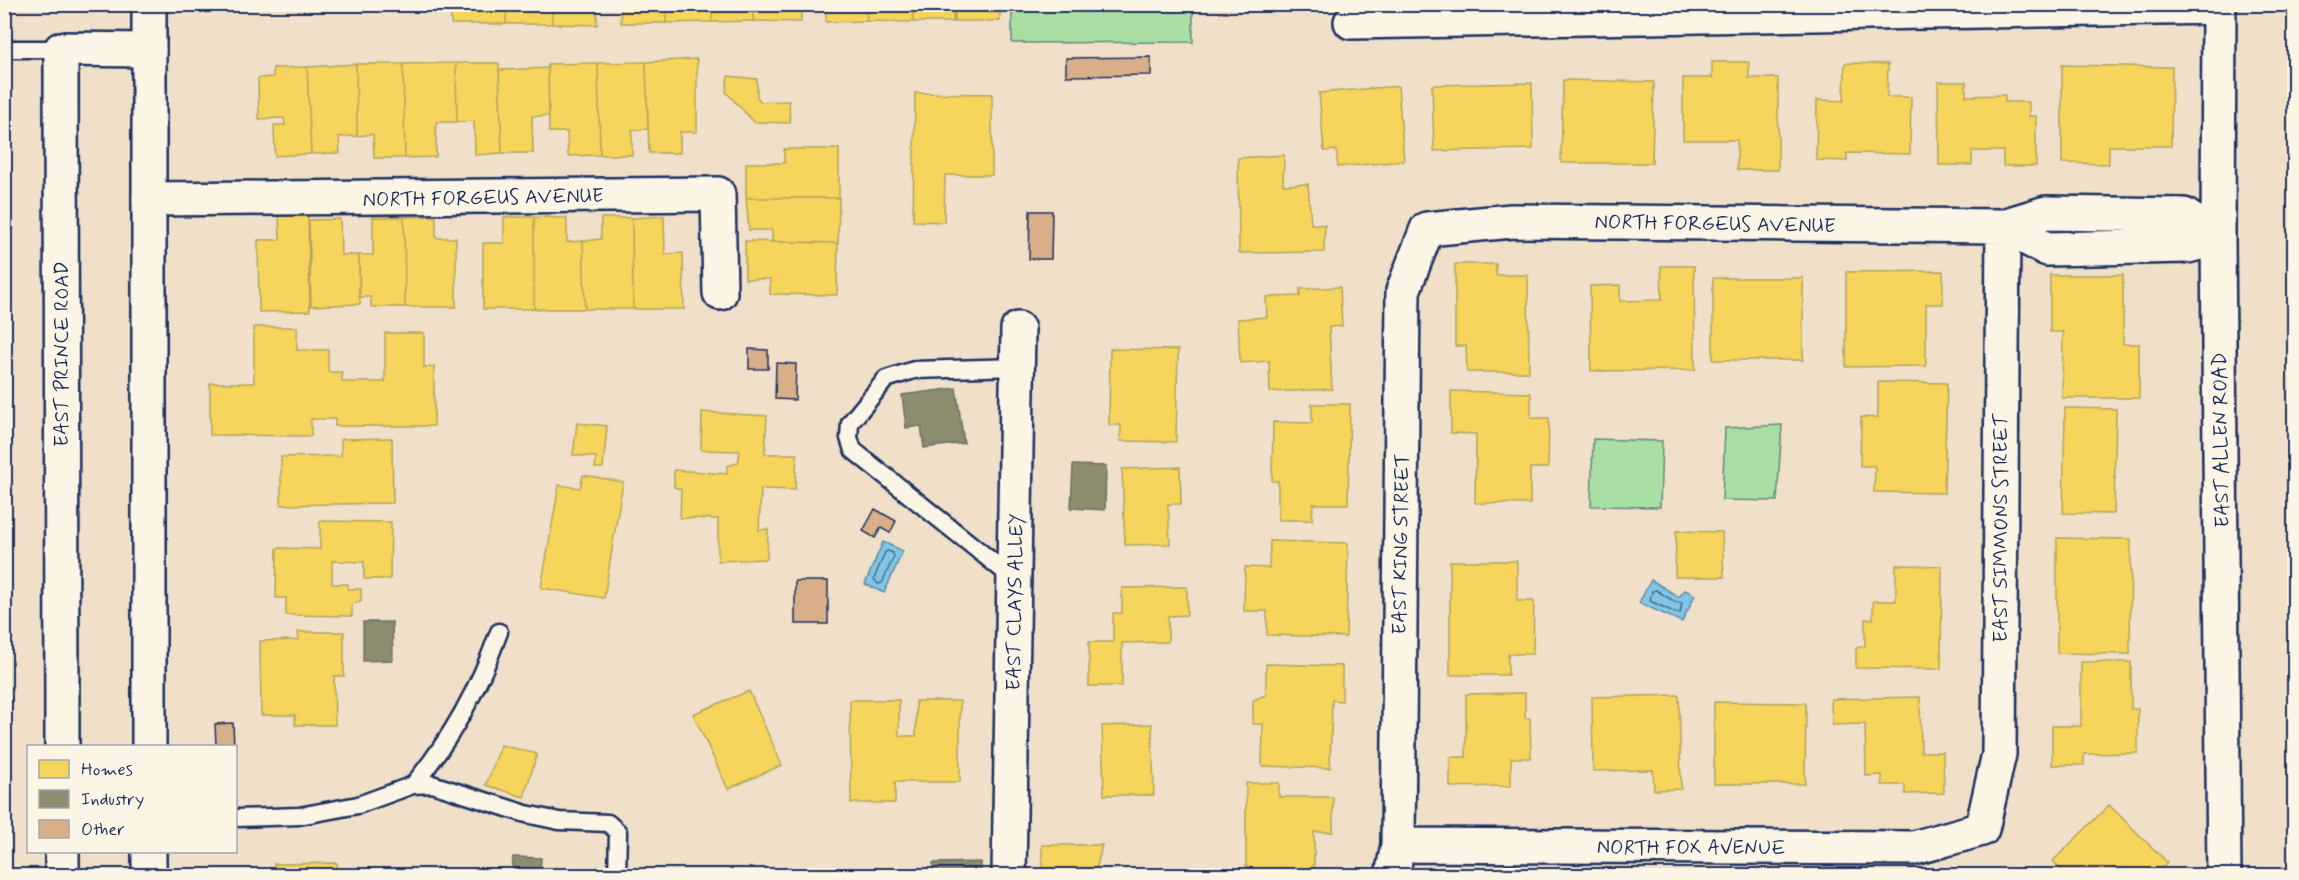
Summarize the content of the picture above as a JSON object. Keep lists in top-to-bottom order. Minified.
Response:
{"streets":{"street":["NORTH FORGEUS AVENUE","EAST PRINCE ROAD","EAST ALLEN ROAD","EAST SIMMONS STREET","EAST KING STREET","EAST CLAYS ALLEY","NORTH FOX AVENUE"]},"crossings":[["NORTH FORGEUS AVENUE","EAST ALLEN ROAD"],["NORTH FORGEUS AVENUE","EAST SIMMONS STREET"],["NORTH FORGEUS AVENUE","EAST KING STREET"],["EAST SIMMONS STREET","NORTH FOX AVENUE"],["EAST KING STREET","NORTH FOX AVENUE"]],"legend":["Homes","Industry","Other"]}
